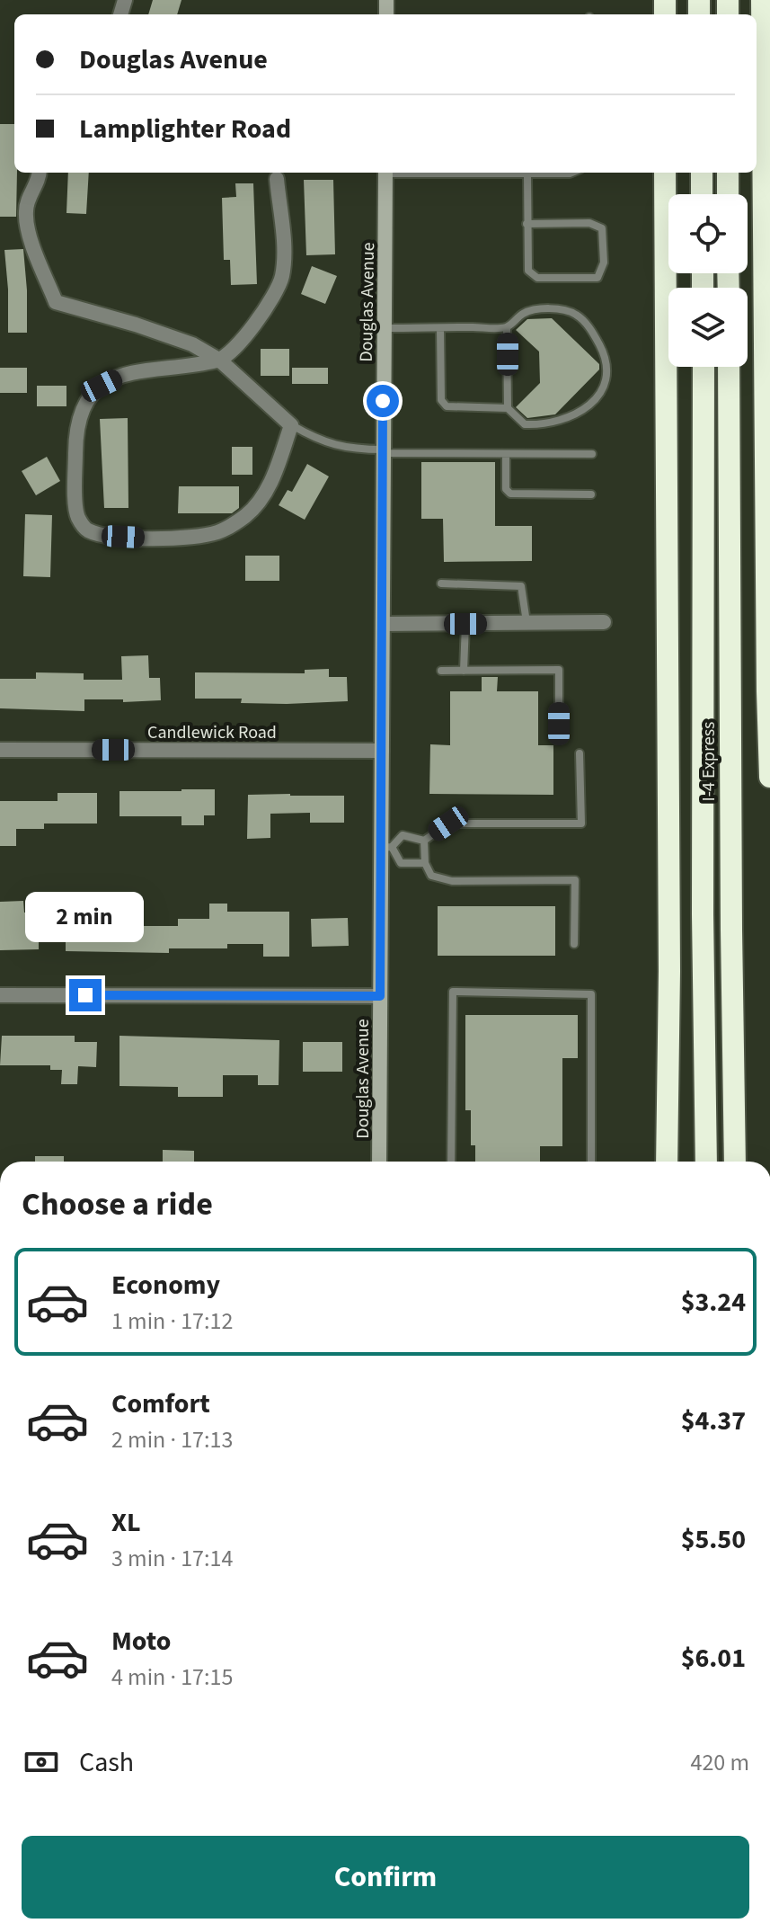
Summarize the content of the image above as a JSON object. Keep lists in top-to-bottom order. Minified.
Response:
{"streets":{"highway":["I-4 Express"],"main road":["Douglas Avenue"],"street":["Candlewick Road"]},"crossings":[["Douglas Avenue","Candlewick Road"]],"page":{"banner":["Douglas Avenue","Lamplighter Road"],"bubble":"2 min","heading":"Choose a ride","list":[{"name":"Economy","note":"1 min · 17:12","value":"$3.24"},{"name":"Comfort","note":"2 min · 17:13","value":"$4.37"},{"name":"XL","note":"3 min · 17:14","value":"$5.50"},{"name":"Moto","note":"4 min · 17:15","value":"$6.01"}],"pay":["Cash","420 m"],"buttons":"Confirm"}}
